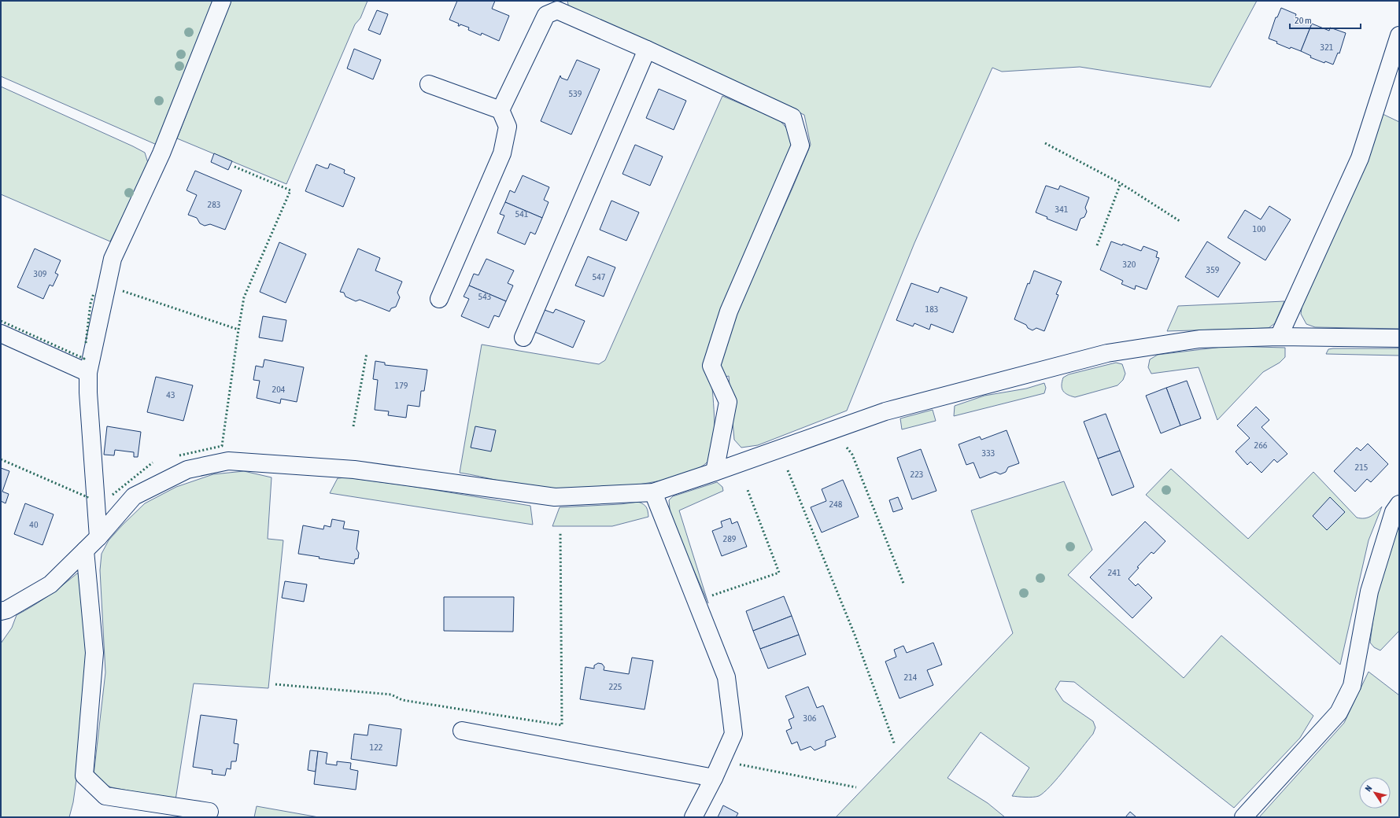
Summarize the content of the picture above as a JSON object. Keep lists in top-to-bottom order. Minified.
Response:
{"house_numbers":["321","539","283","341","541","100","320","359","309","547","543","183","179","204","43","266","333","215","223","248","40","289","241","214","225","306","122"],"scale_bar":"20 m","north":"top left"}
